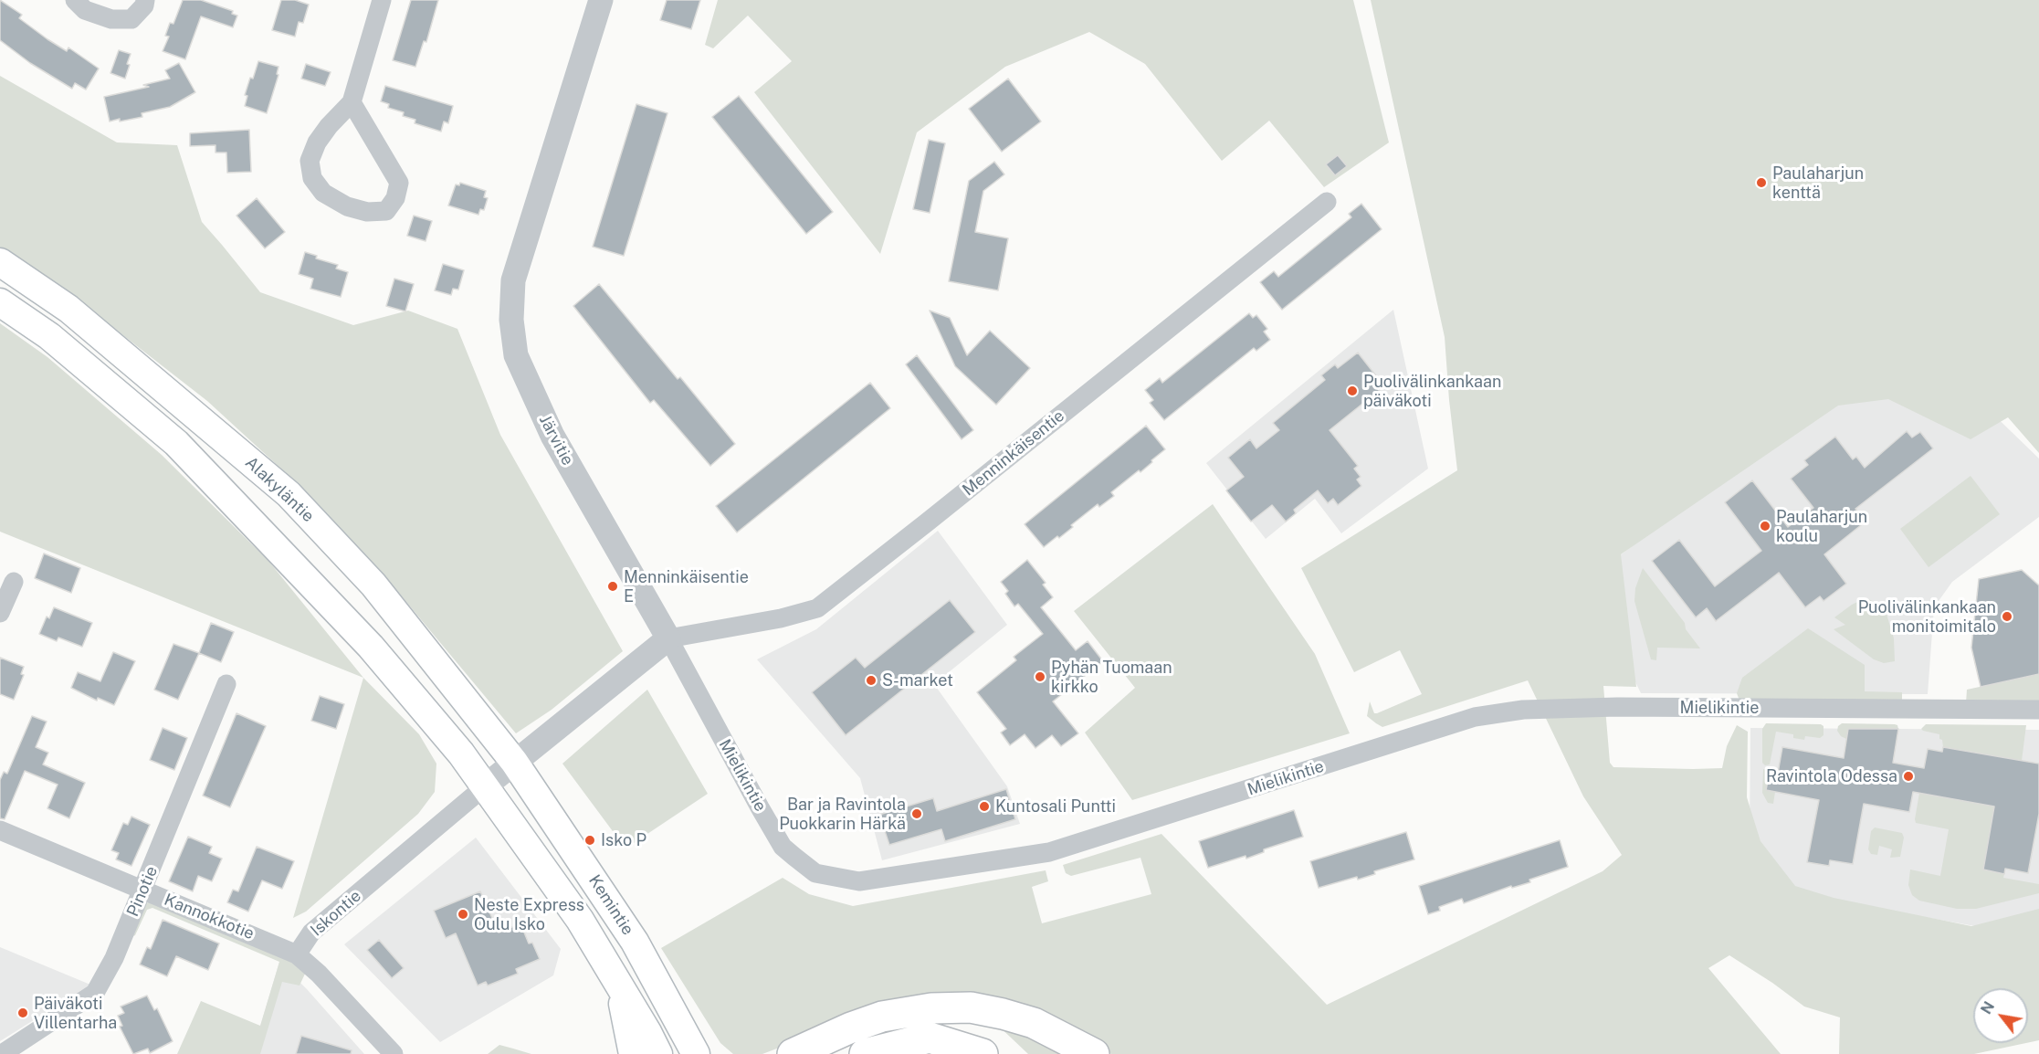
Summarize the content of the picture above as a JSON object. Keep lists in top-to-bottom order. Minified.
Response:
{"streets":{"main road":["Alakyläntie","Kemintie"],"street":["Järvitie","Menninkäisentie","Mielikintie","Pinotie","Iskontie","Kannokkotie"]},"crossings":[["Järvitie","Menninkäisentie"],["Järvitie","Mielikintie"],["Menninkäisentie","Mielikintie"],["Alakyläntie","Kemintie"],["Pinotie","Kannokkotie"],["Kemintie","Iskontie"],["Iskontie","Kannokkotie"]],"places":["Paulaharjun kenttä","Puolivälinkankaan päiväkoti","Paulaharjun koulu","Menninkäisentie E","Puolivälinkankaan monitoimitalo","Pyhän Tuomaan kirkko","S-market","Ravintola Odessa","Kuntosali Puntti","Bar ja Ravintola Puokkarin Härkä","Isko P","Neste Express Oulu Isko","Päiväkoti Villentarha"],"north":"top left"}
